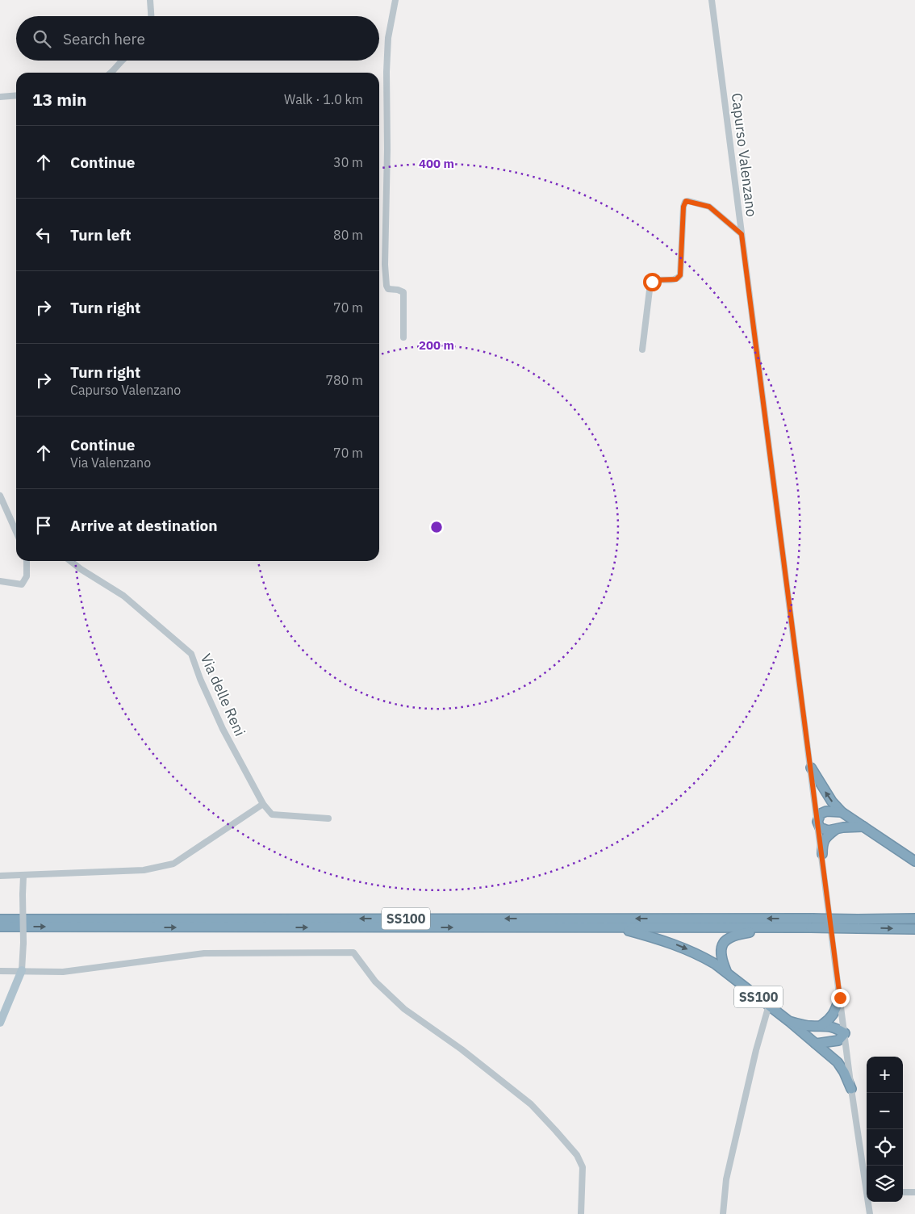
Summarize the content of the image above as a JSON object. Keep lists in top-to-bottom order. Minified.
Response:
{"streets":{"highway":["SS100"],"street":["Capurso Valenzano","Via delle Reni"]},"crossings":[["Capurso Valenzano","SS100"]],"page":{"search":"Search here","heading":["13 min","Walk · 1.0 km"],"list":[["Continue","30 m"],["Turn left","80 m"],["Turn right","70 m"],["Turn right","Capurso Valenzano","780 m"],["Continue","Via Valenzano","70 m"],"Arrive at destination"],"map_buttons":["+","−"]},"rings":["400 m","200 m"]}
